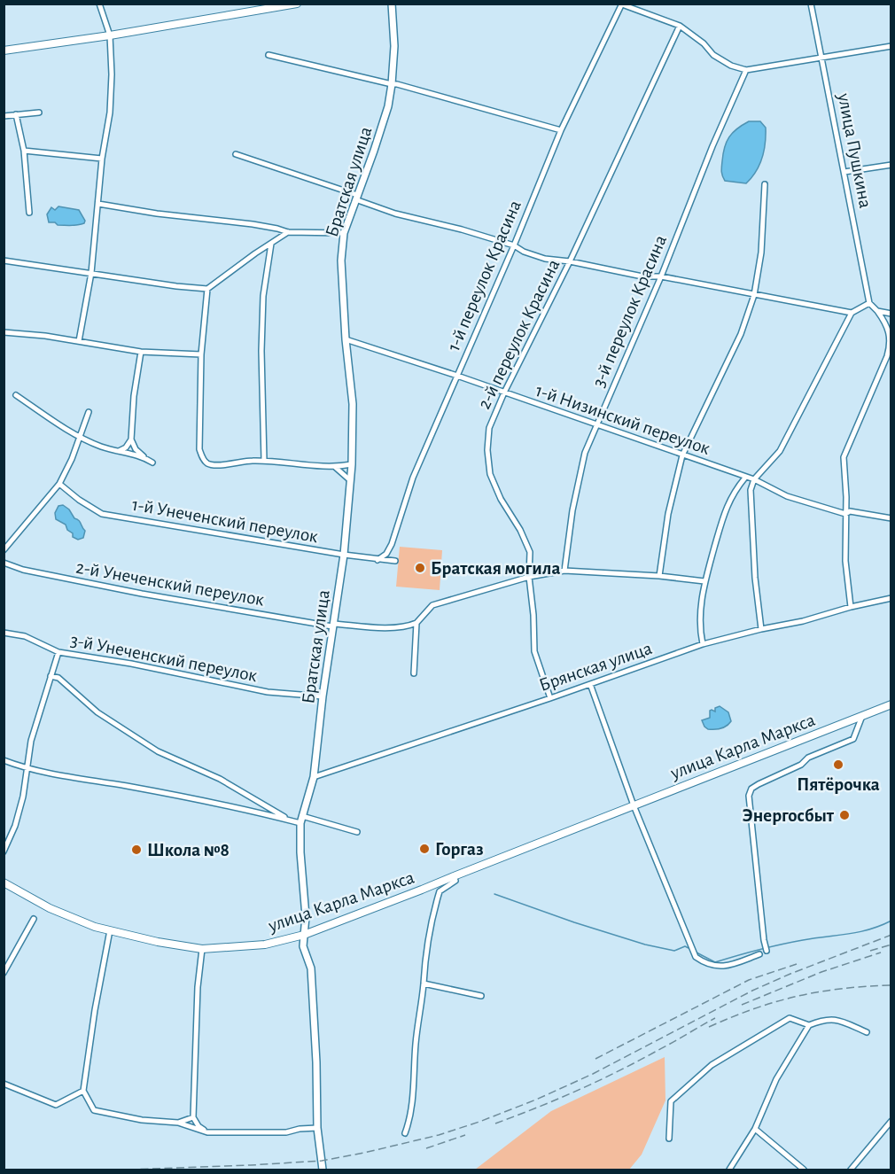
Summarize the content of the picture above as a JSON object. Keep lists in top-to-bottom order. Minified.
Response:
{"streets":{"main road":["улица Карла Маркса"],"street":["улица Пушкина","Братская улица","1-й переулок Красина","3-й переулок Красина","2-й переулок Красина","1-й Низинский переулок","1-й Унеченский переулок","2-й Унеченский переулок","3-й Унеченский переулок","Брянская улица"]},"crossings":[["Братская улица","1-й Низинский переулок"],["Братская улица","1-й Унеченский переулок"],["Братская улица","2-й Унеченский переулок"],["Братская улица","3-й Унеченский переулок"],["Братская улица","Брянская улица"],["Братская улица","улица Карла Маркса"],["1-й переулок Красина","1-й Низинский переулок"],["1-й переулок Красина","1-й Унеченский переулок"],["3-й переулок Красина","1-й Низинский переулок"],["2-й переулок Красина","1-й Низинский переулок"],["2-й переулок Красина","Брянская улица"]],"places":["Братская могила","Пятёрочка","Энергосбыт","Горгаз","Школа №8"]}
